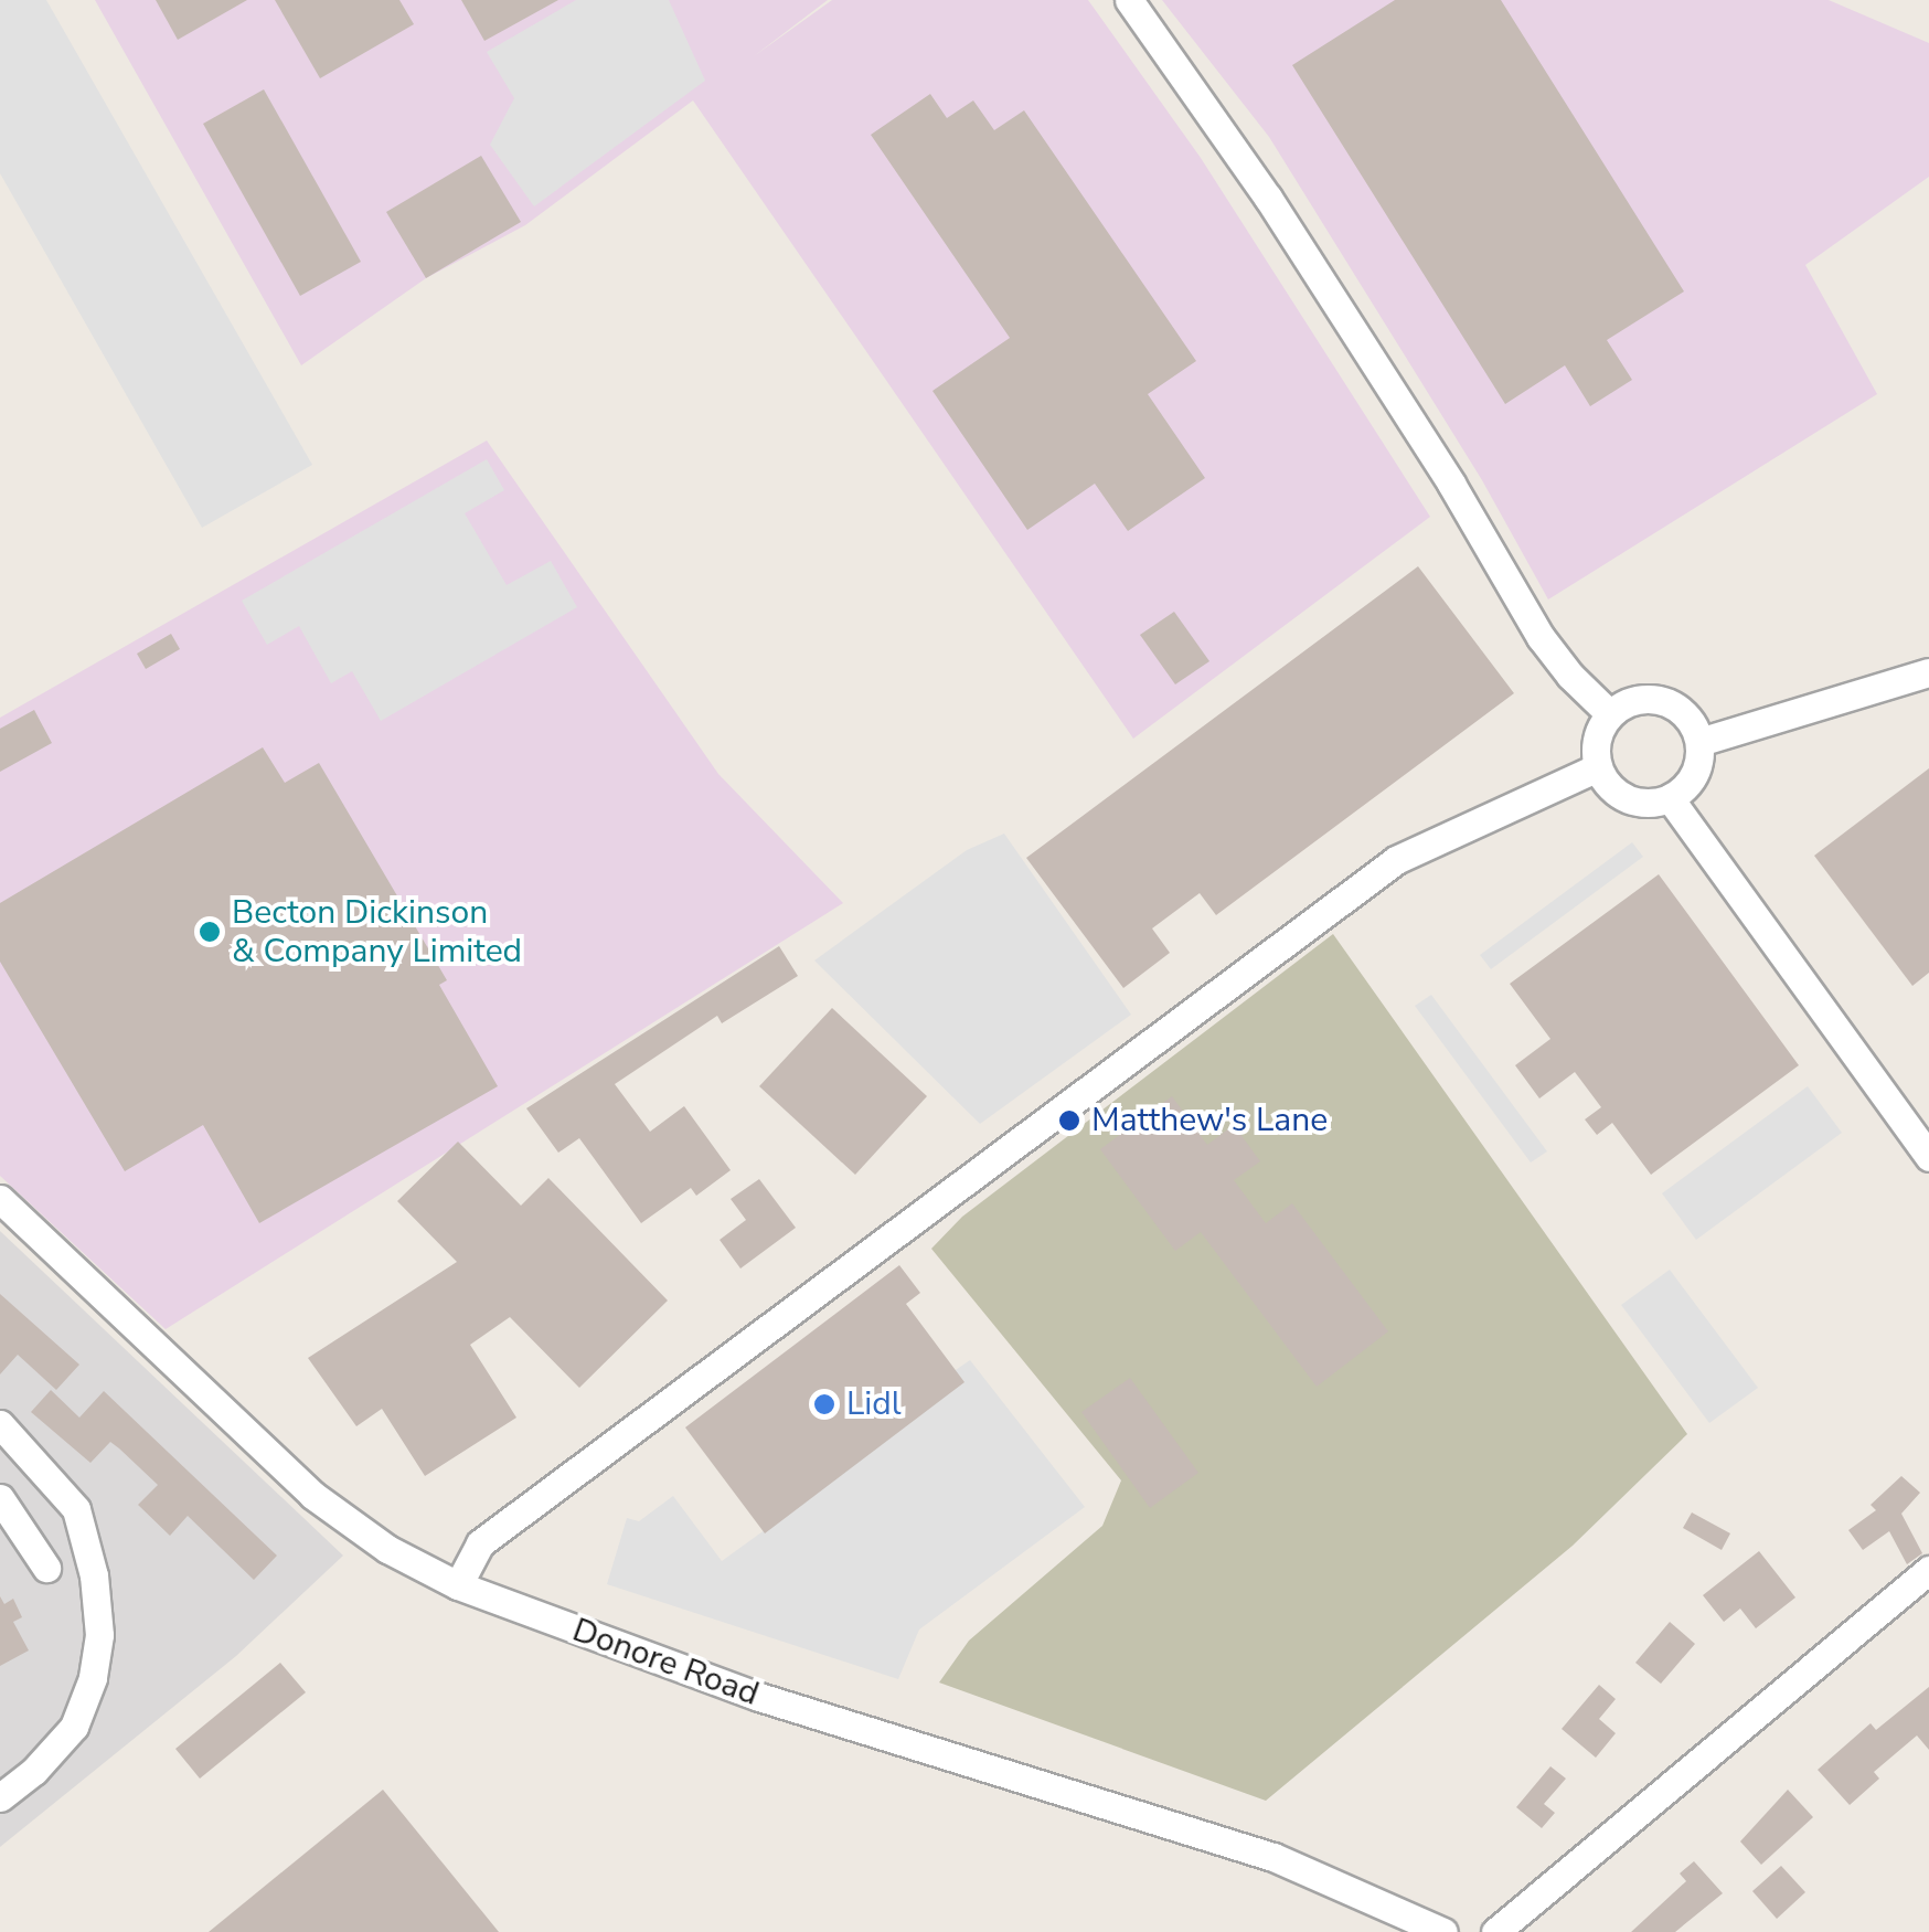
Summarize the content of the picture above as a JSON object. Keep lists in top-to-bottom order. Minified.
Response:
{"streets":{"street":["Donore Road"]},"places":["Becton Dickinson & Company Limited","Matthew's Lane","Lidl"]}
